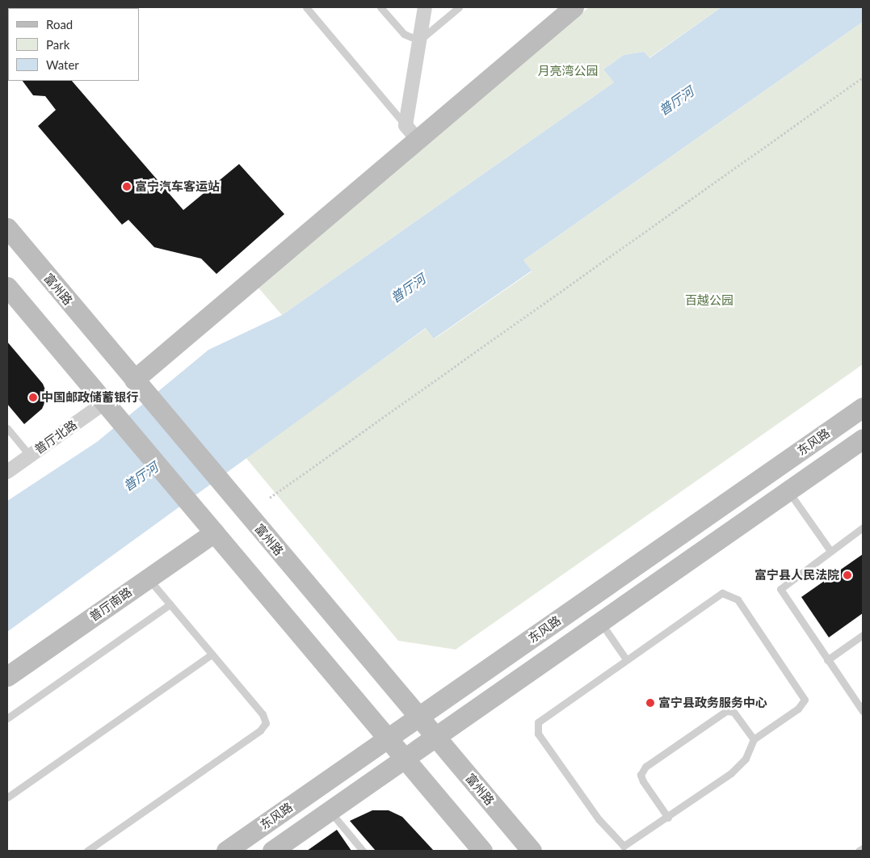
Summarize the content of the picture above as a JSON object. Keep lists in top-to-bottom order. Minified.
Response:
{"streets":{"main road":["富州路","东风路","普厅南路"],"street":["普厅北路"]},"crossings":[["富州路","东风路"]],"water":["普厅河"],"parks":["月亮湾公园","百越公园"],"places":["富宁汽车客运站","中国邮政储蓄银行","富宁县人民法院","富宁县政务服务中心"],"legend":["Road","Park","Water"]}
